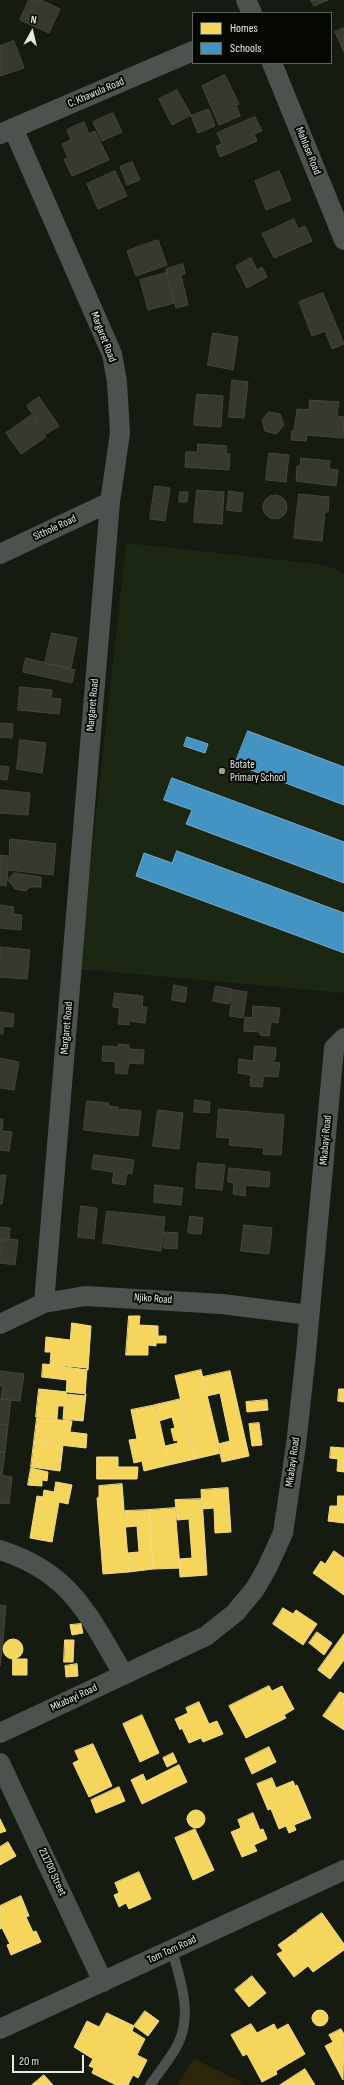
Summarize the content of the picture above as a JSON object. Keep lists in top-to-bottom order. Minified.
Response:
{"streets":{"street":["C. Khawula Road","Mahlase Road","Margaret Road","Sithole Road","Mkabayi Road","Njiko Road","211700 Street","Tom Tom Road"]},"crossings":[["C. Khawula Road","Margaret Road"],["Margaret Road","Sithole Road"],["Margaret Road","Njiko Road"],["Mkabayi Road","Njiko Road"],["211700 Street","Tom Tom Road"]],"places":["Botate Primary School"],"legend":["Homes","Schools"],"scale_bar":"20 m","north":"top"}
